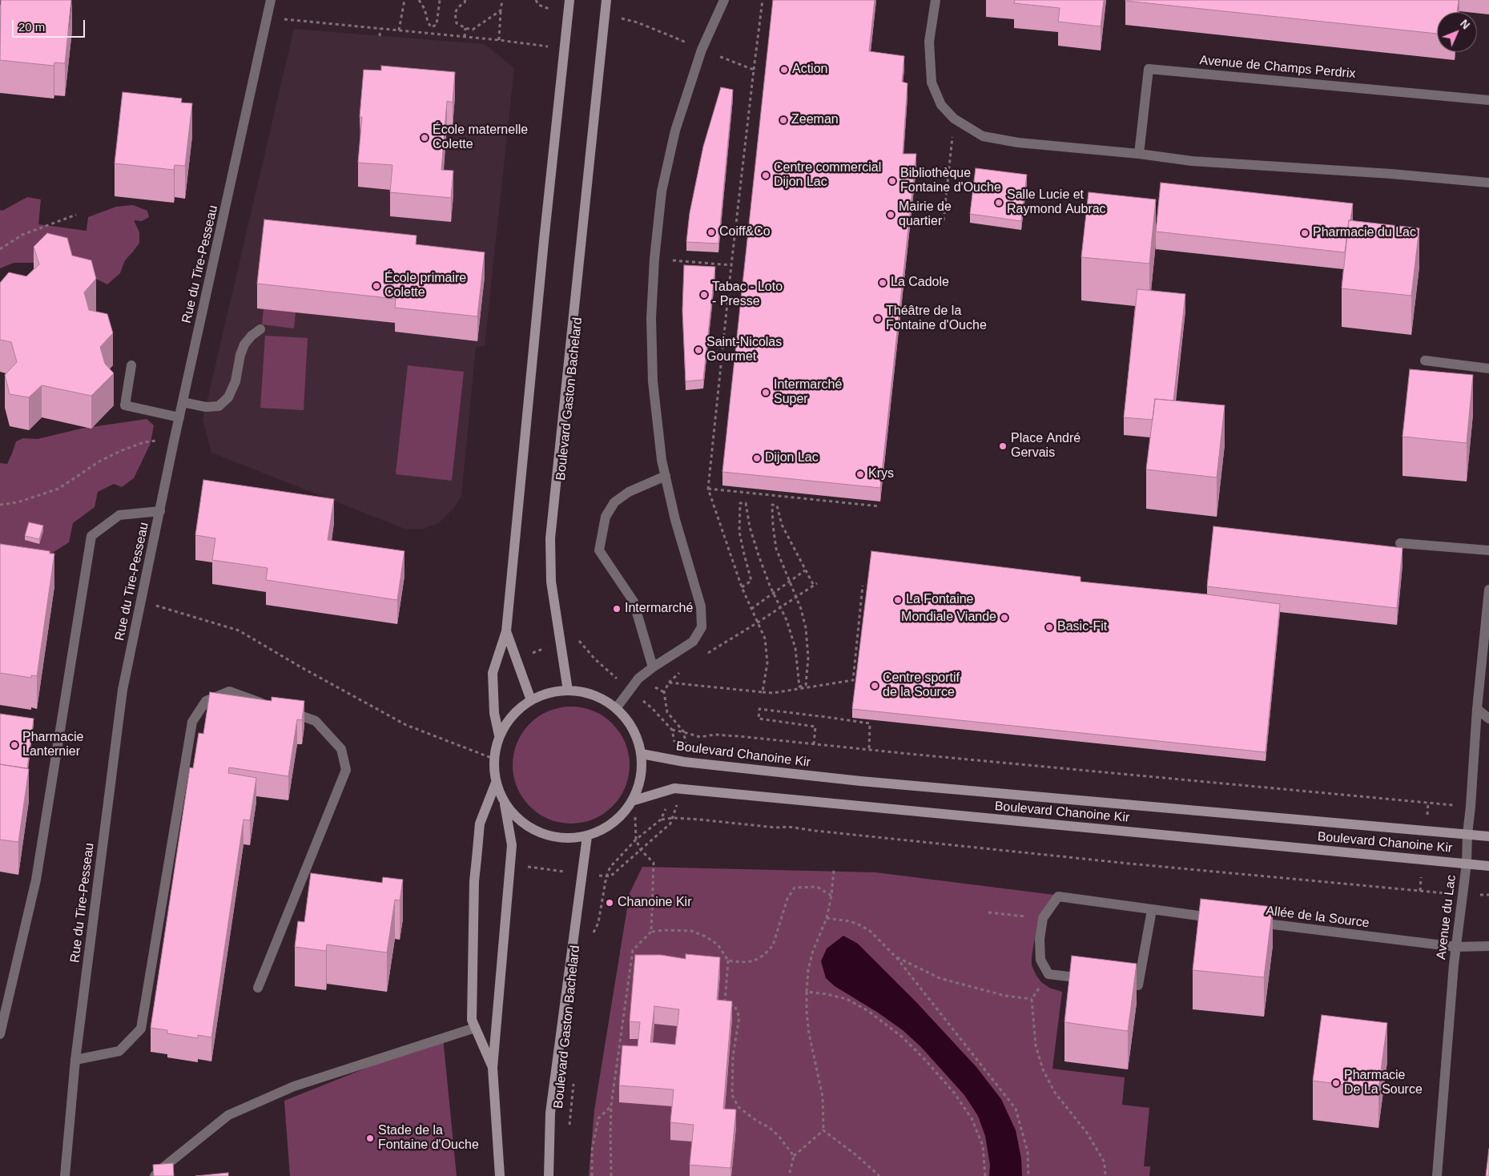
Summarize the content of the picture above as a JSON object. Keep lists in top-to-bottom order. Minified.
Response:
{"streets":{"main road":["Boulevard Gaston Bachelard","Boulevard Chanoine Kir"],"street":["Avenue de Champs Perdrix","Rue du Tire-Pesseau","Allée de la Source","Avenue du Lac"]},"crossings":[["Boulevard Gaston Bachelard","Boulevard Chanoine Kir"],["Boulevard Chanoine Kir","Avenue du Lac"],["Allée de la Source","Avenue du Lac"]],"places":["Action","Zeeman","École maternelle Colette","Centre commercial Dijon Lac","Bibliothèque Fontaine d'Ouche","Salle Lucie et Raymond Aubrac","Mairie de quartier","Coiff&Co","Pharmacie du Lac","La Cadole","École primaire Colette","Tabac - Loto - Presse","Théâtre de la Fontaine d'Ouche","Saint-Nicolas Gourmet","Intermarché Super","Place André Gervais","Dijon Lac","Krys","La Fontaine","Intermarché","Mondiale Viande","Basic-Fit","Centre sportif de la Source","Pharmacie Lanternier","Chanoine Kir","Pharmacie De La Source","Stade de la Fontaine d'Ouche"],"scale_bar":"20 m","north":"top right"}
